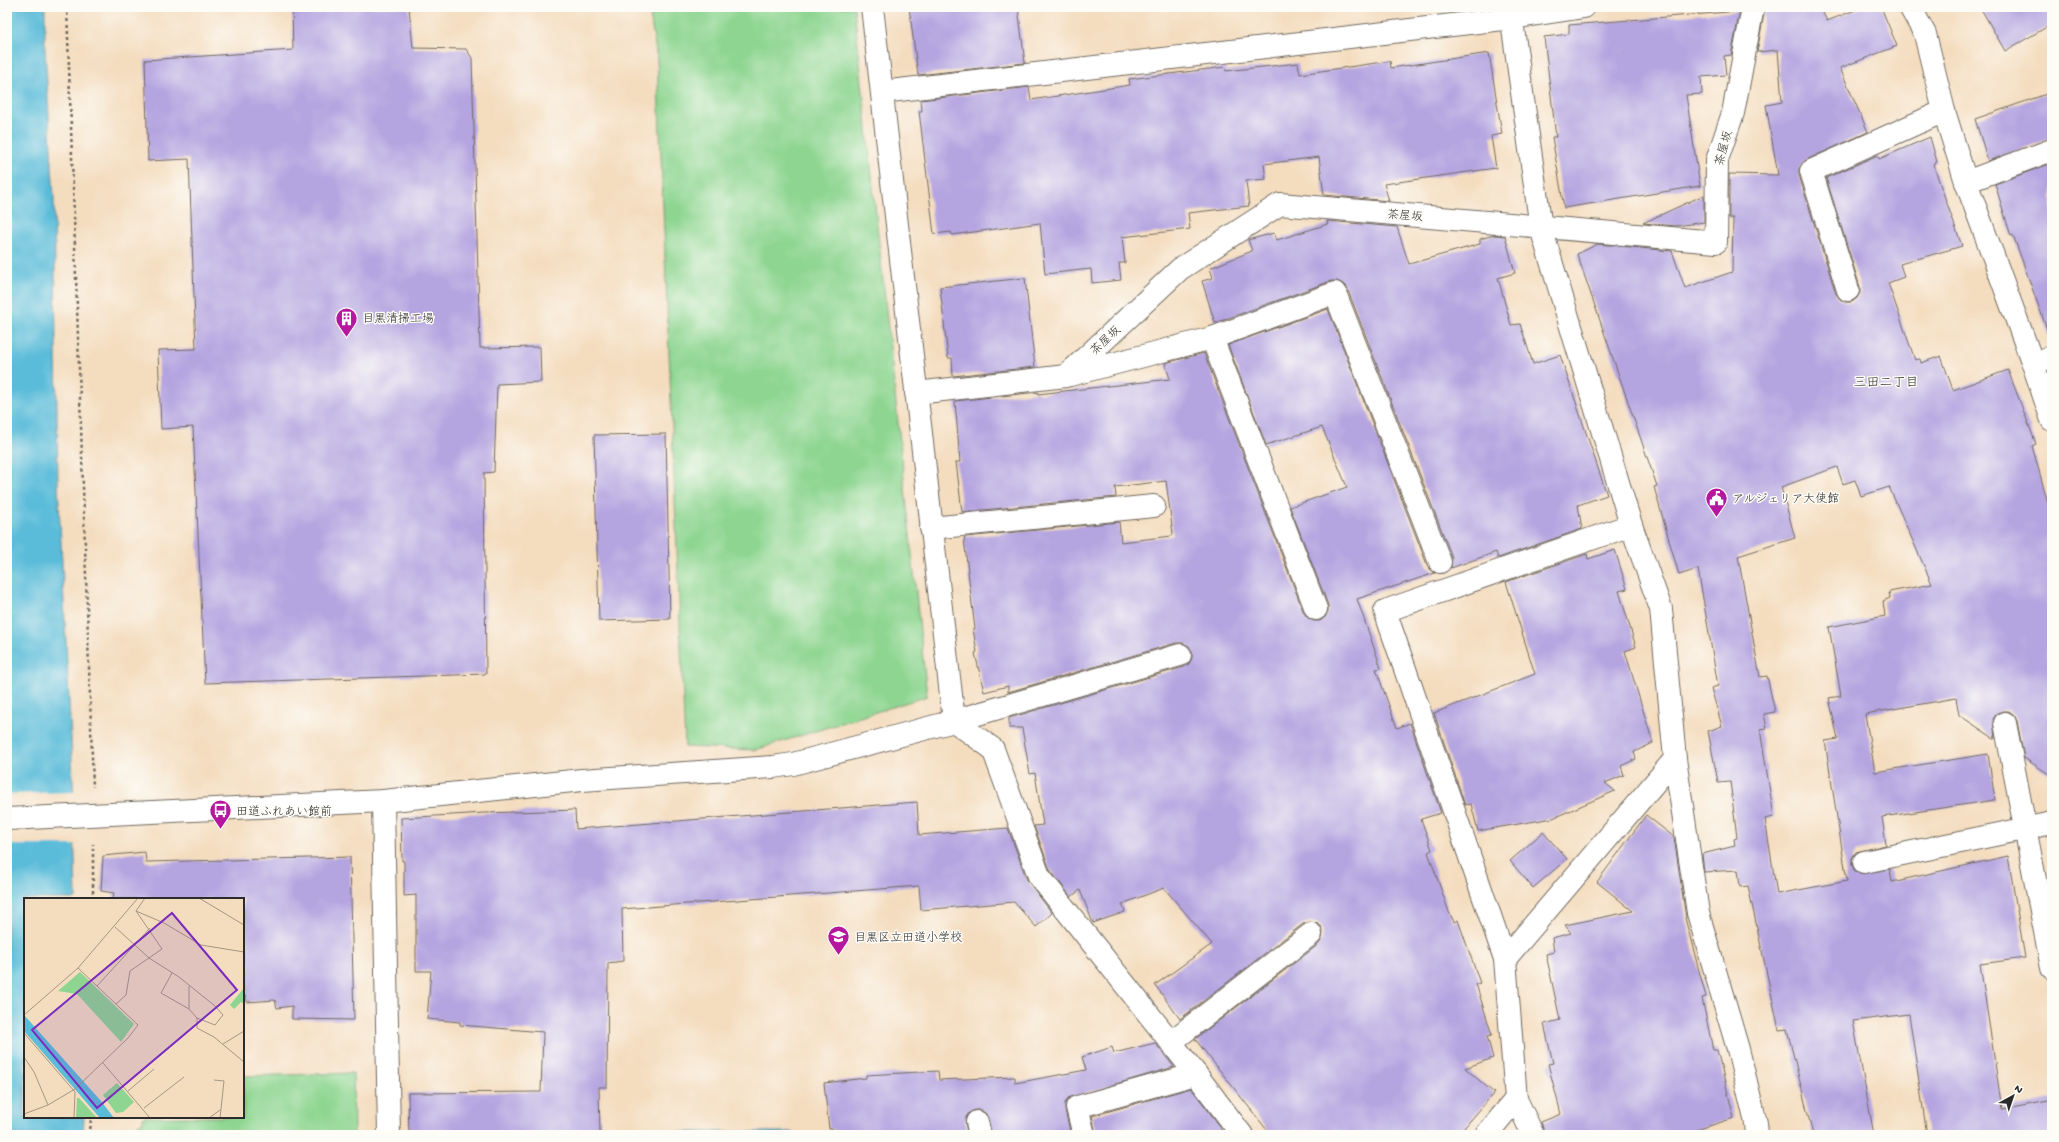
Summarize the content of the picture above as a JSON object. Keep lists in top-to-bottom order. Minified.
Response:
{"streets":{"street":["茶屋坂"]},"districts":["三田二丁目"],"places":{"building":["目黒清掃工場"],"public building":["アルジェリア大使館"],"bus stop":["田道ふれあい館前"],"school or university":["目黒区立田道小学校"]},"north":"top right"}
